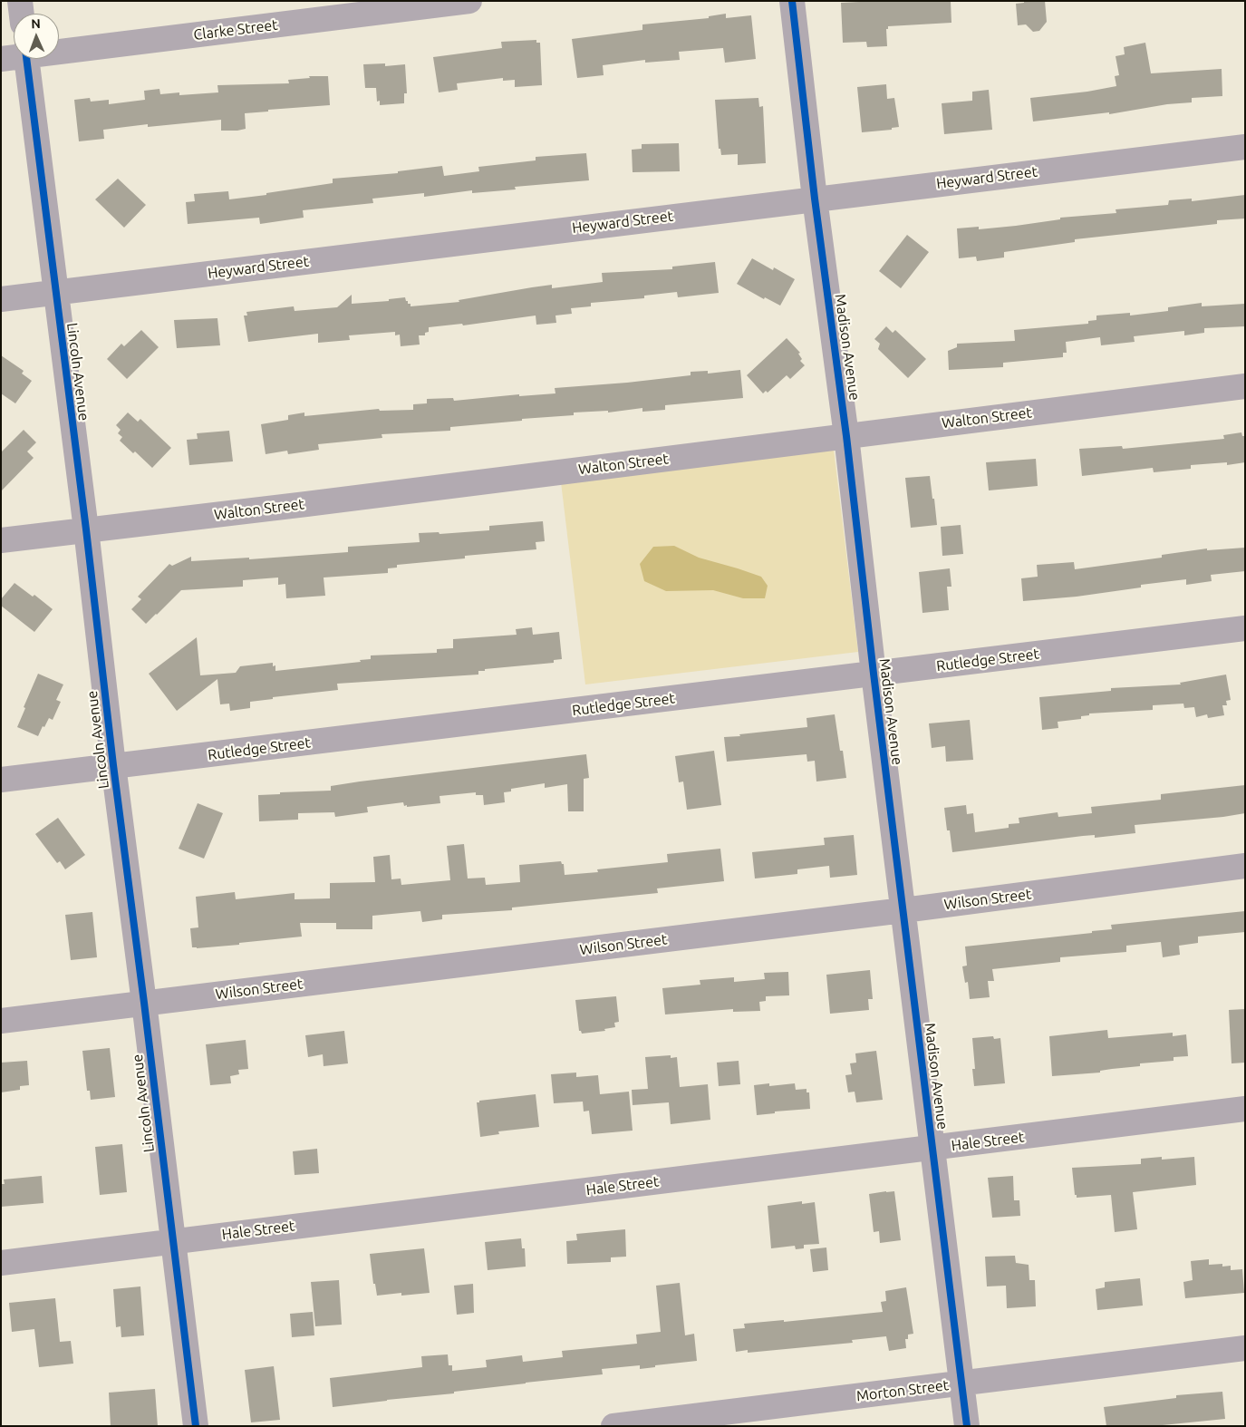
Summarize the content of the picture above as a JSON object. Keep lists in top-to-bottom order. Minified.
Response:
{"streets":{"street":["Clarke Street","Heyward Street","Madison Avenue","Lincoln Avenue","Walton Street","Rutledge Street","Wilson Street","Hale Street","Morton Street"]},"crossings":[["Heyward Street","Madison Avenue"],["Heyward Street","Lincoln Avenue"],["Madison Avenue","Walton Street"],["Madison Avenue","Rutledge Street"],["Madison Avenue","Wilson Street"],["Madison Avenue","Hale Street"],["Madison Avenue","Morton Street"],["Lincoln Avenue","Walton Street"],["Lincoln Avenue","Rutledge Street"],["Lincoln Avenue","Wilson Street"],["Lincoln Avenue","Hale Street"]],"north":"top"}
